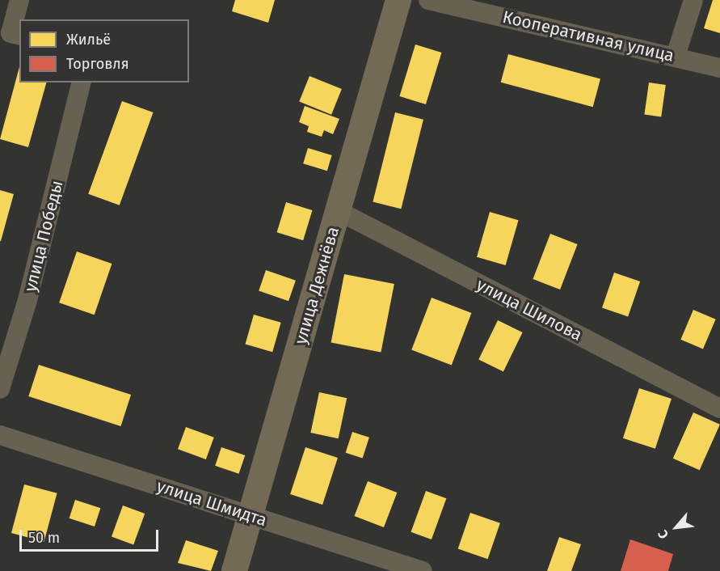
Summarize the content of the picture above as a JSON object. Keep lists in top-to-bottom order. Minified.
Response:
{"streets":{"main road":["улица Дежнёва"],"street":["Кооперативная улица","улица Победы","улица Шилова","улица Шмидта"]},"crossings":[["улица Дежнёва","улица Шилова"],["улица Дежнёва","улица Шмидта"]],"legend":["Жильё","Торговля"],"scale_bar":"50 m","north":"bottom left"}
